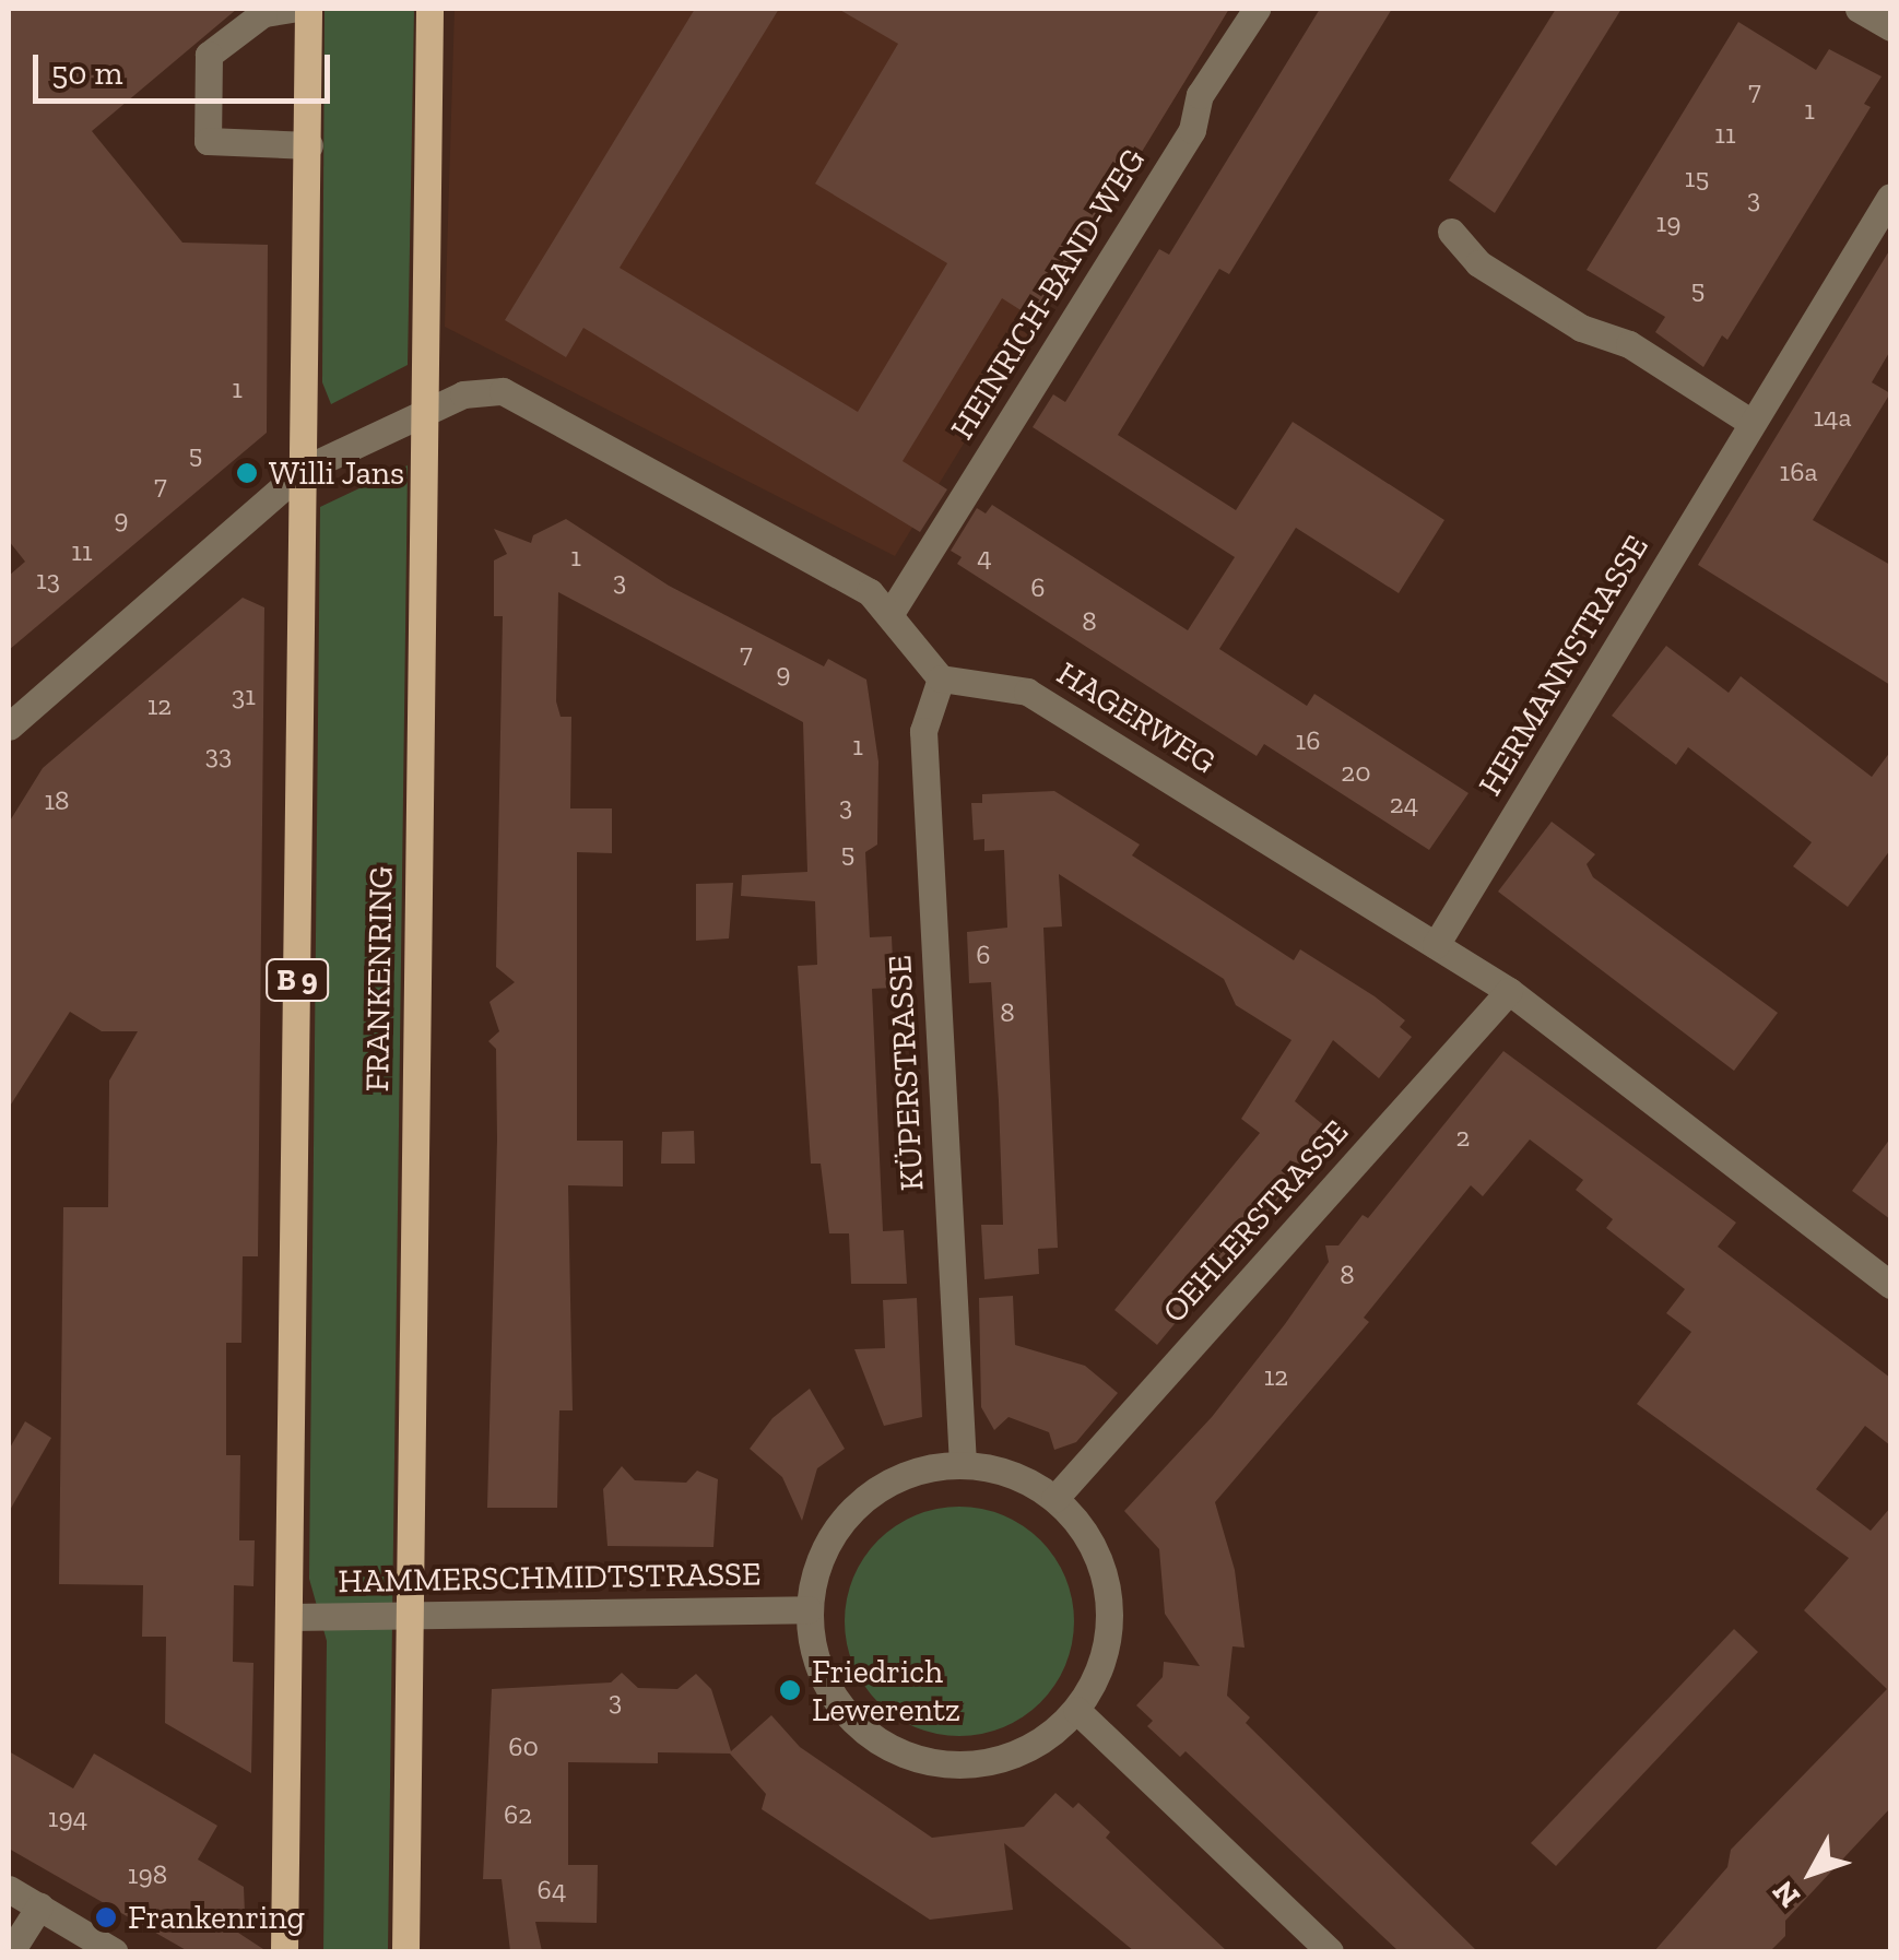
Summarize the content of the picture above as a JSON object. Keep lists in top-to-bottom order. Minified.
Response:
{"streets":{"main road":["FRANKENRING","B 9"],"street":["HEINRICH-BAND-WEG","HERMANNSTRASSE","HAGERWEG","KÜPERSTRASSE","OEHLERSTRASSE","HAMMERSCHMIDTSTRASSE"]},"crossings":[["HERMANNSTRASSE","HAGERWEG"],["HAGERWEG","KÜPERSTRASSE"],["HAGERWEG","OEHLERSTRASSE"],["FRANKENRING","HAMMERSCHMIDTSTRASSE"],["B 9","HAMMERSCHMIDTSTRASSE"],["KÜPERSTRASSE","OEHLERSTRASSE"],["KÜPERSTRASSE","HAMMERSCHMIDTSTRASSE"],["OEHLERSTRASSE","HAMMERSCHMIDTSTRASSE"]],"places":["Willi Jans","Friedrich Lewerentz","Frankenring"],"house_numbers":["7","1","11","15","3","19","5","1","14a","5","16a","7","9","11","1","4","13","3","6","8","7","9","31","12","16","1","33","20","18","24","3","5","6","8","2","8","12","3","60","62","194","198","64"],"scale_bar":"50 m","north":"bottom left"}
